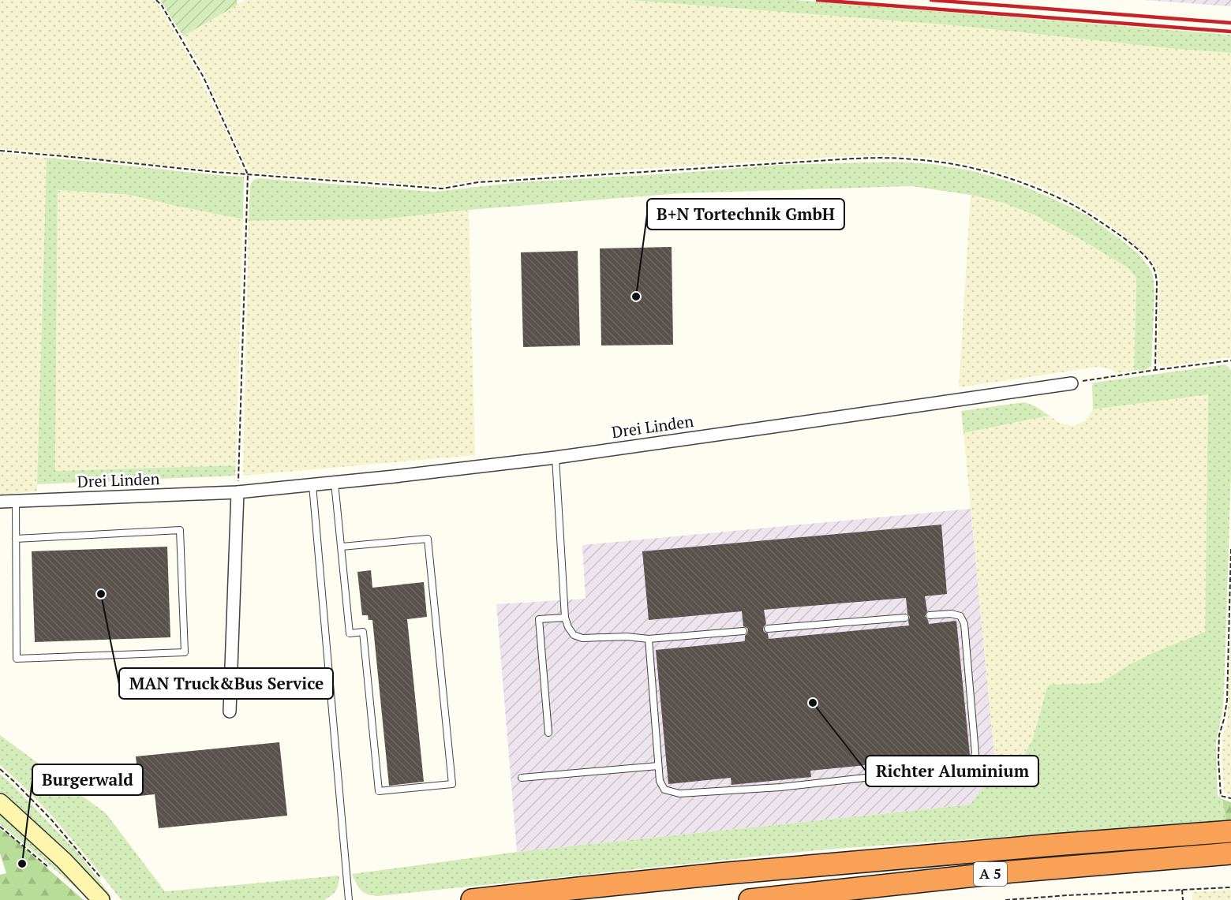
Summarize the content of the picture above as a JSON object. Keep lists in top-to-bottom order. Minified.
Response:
{"streets":{"highway":["A 5"],"street":["Drei Linden"]},"places":["B+N Tortechnik GmbH","MAN Truck&Bus Service","Richter Aluminium","Burgerwald"]}
